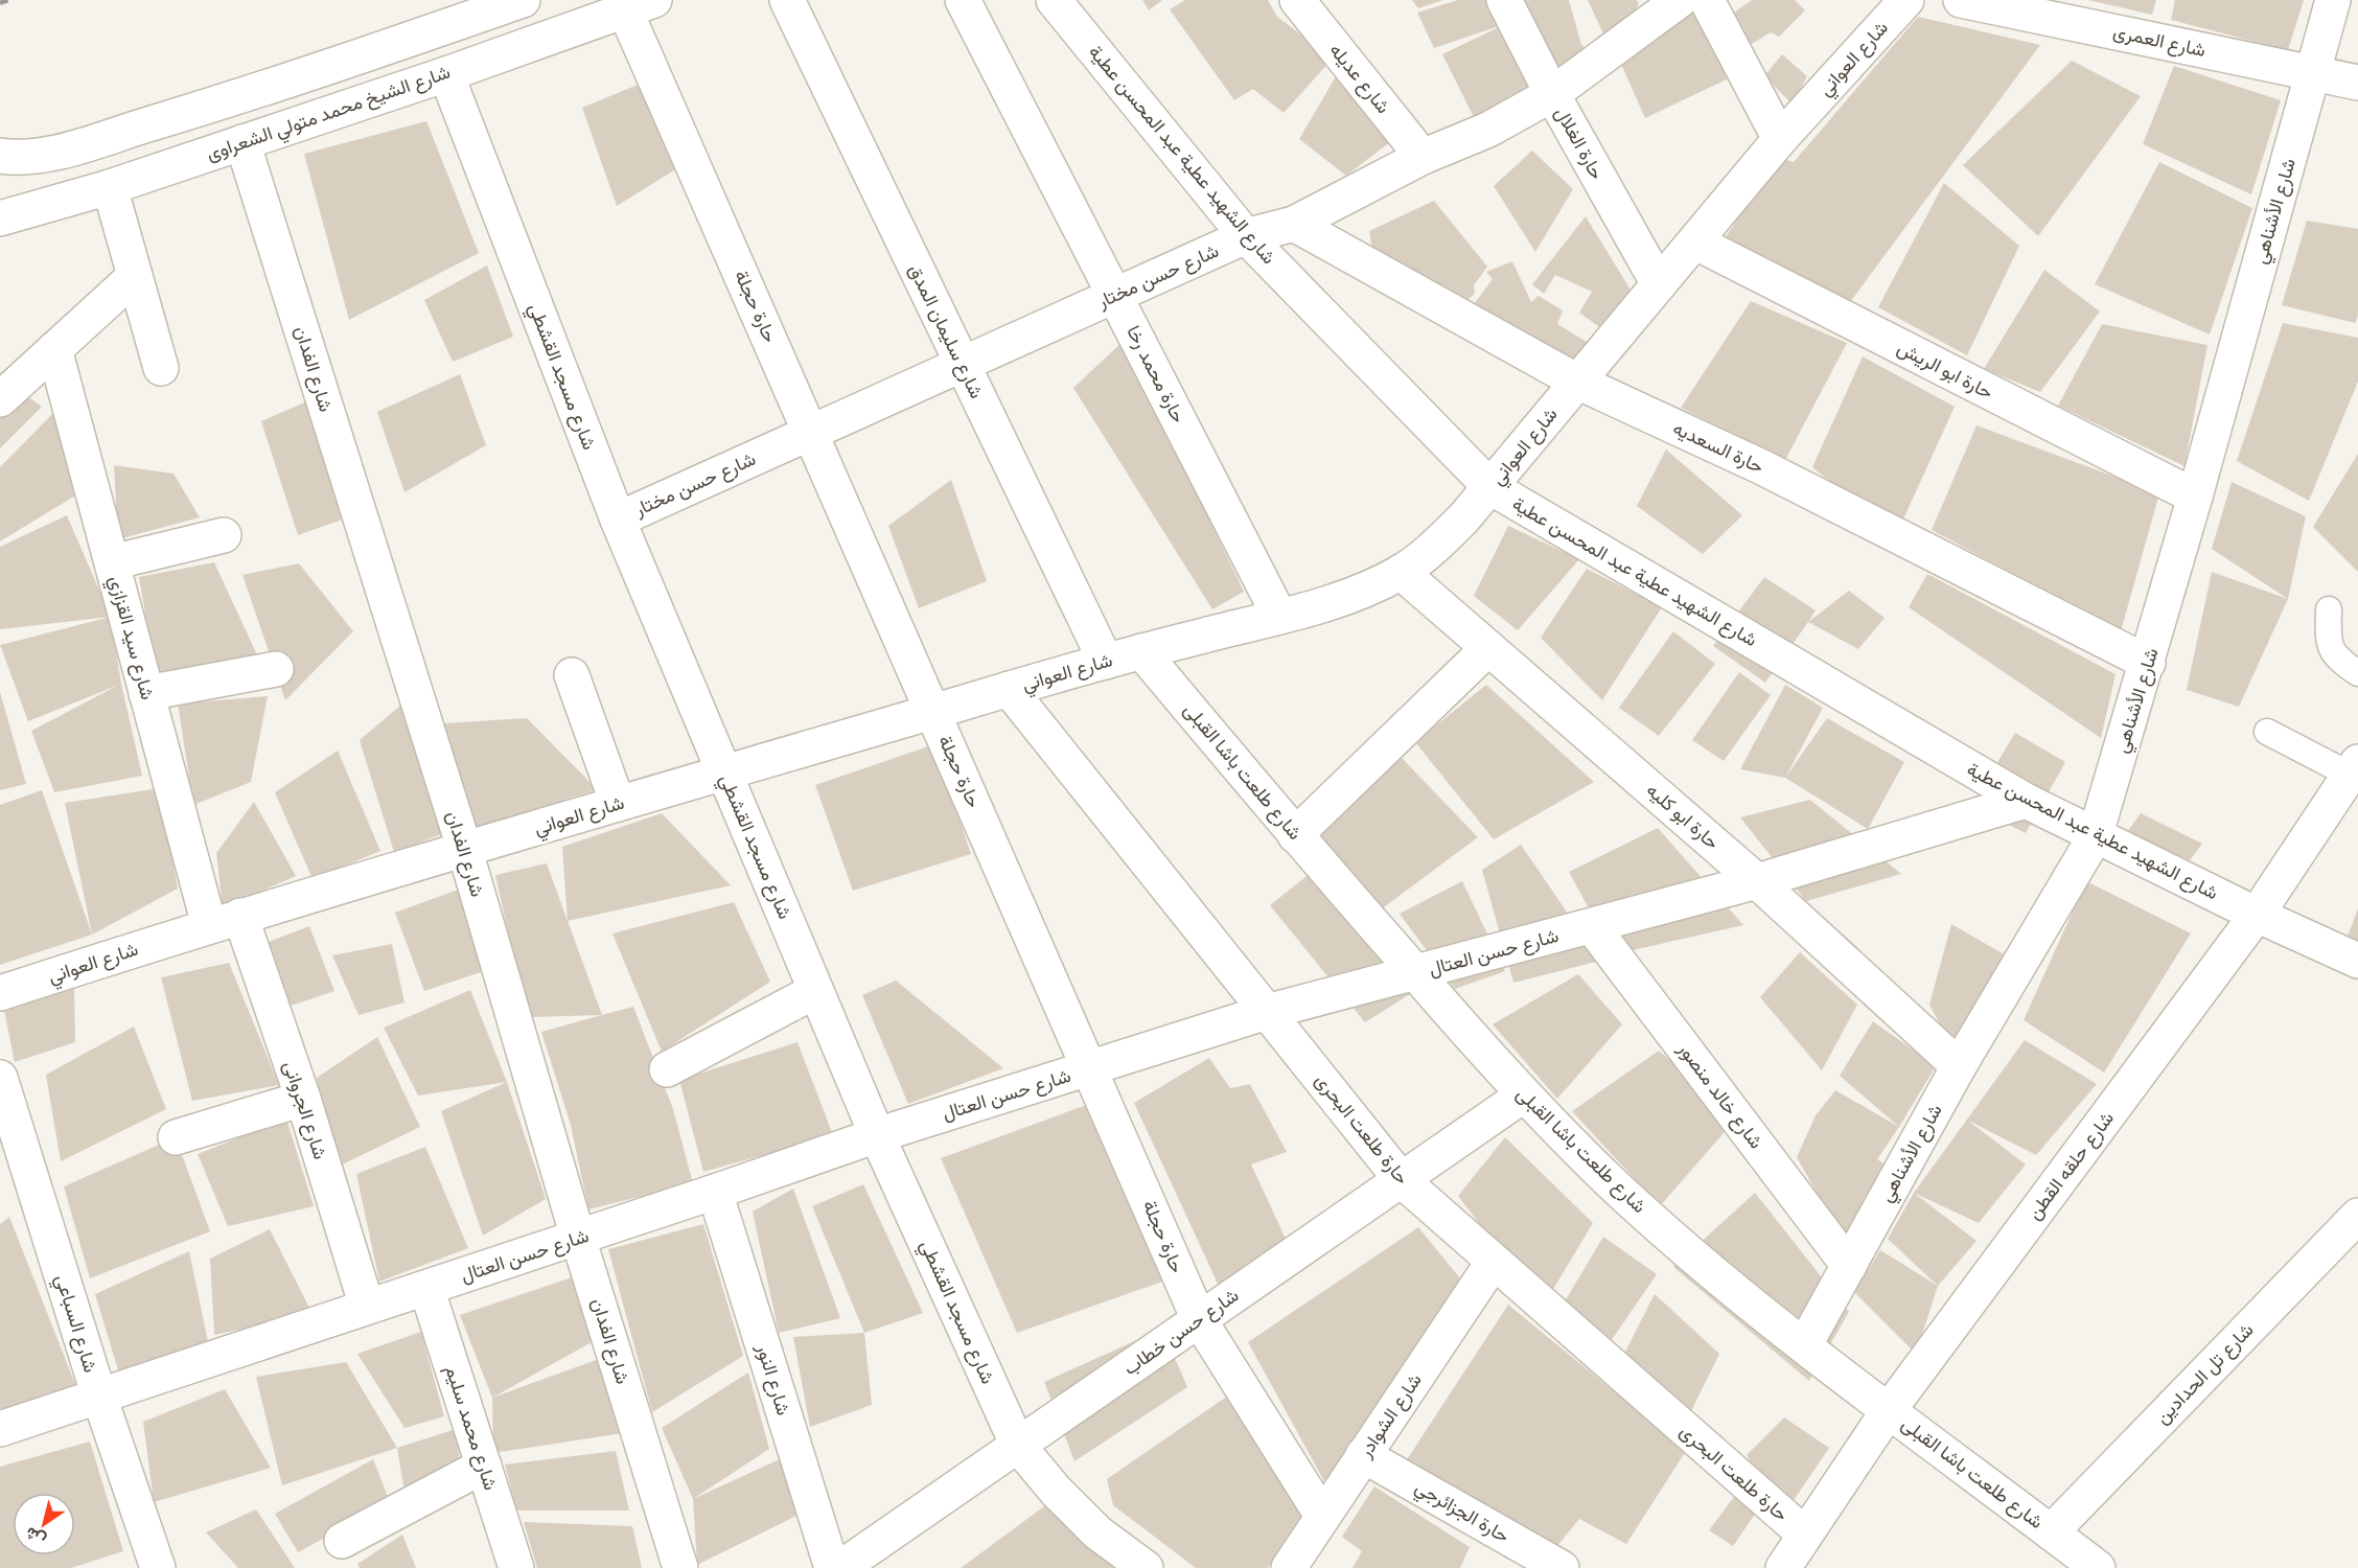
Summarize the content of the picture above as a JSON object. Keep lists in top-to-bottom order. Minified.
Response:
{"streets":{"street":["شارع العمرى","شارع العواني","شارع عديله","شارع الشيخ محمد متولي الشعراوى","حارة الغلال","شارع الشهيد عطية عبد المحسن عطية","شارع الأشناهي","شارع حسن مختار","حارة حجلة","شارع سليمان المدق","شارع الفدان","حارة ابو الريش","حارة محمد رخا","شارع مسجد القشطي","حارة السعديه","شارع سيد القزازي","شارع طلعت باشا القبلى","حارة ابو كليه","شارع حسن العتال","شارع خالد منصور","شارع الجروانى","حارة طلعت البحرى","شارع حلقه القطن","شارع السباعي","شارع حسن خطاب","شارع تل الحدادين","شارع النور","شارع الشوادر","شارع محمد سليم","حارة الجزائرجي"]},"crossings":[["شارع العمرى","شارع الأشناهي"],["شارع العواني","حارة الغلال"],["شارع العواني","شارع الشهيد عطية عبد المحسن عطية"],["شارع العواني","حارة حجلة"],["شارع العواني","شارع سليمان المدق"],["شارع العواني","شارع الفدان"],["شارع العواني","حارة ابو الريش"],["شارع العواني","حارة محمد رخا"],["شارع العواني","شارع مسجد القشطي"],["شارع العواني","حارة السعديه"],["شارع العواني","شارع سيد القزازي"],["شارع العواني","شارع طلعت باشا القبلى"],["شارع العواني","حارة ابو كليه"],["شارع العواني","شارع الجروانى"],["شارع العواني","حارة طلعت البحرى"],["شارع عديله","شارع حسن مختار"],["شارع الشيخ محمد متولي الشعراوى","حارة حجلة"],["شارع الشيخ محمد متولي الشعراوى","شارع الفدان"],["شارع الشيخ محمد متولي الشعراوى","شارع مسجد القشطي"],["حارة الغلال","شارع حسن مختار"],["شارع الشهيد عطية عبد المحسن عطية","شارع الأشناهي"],["شارع الشهيد عطية عبد المحسن عطية","شارع حسن مختار"],["شارع الشهيد عطية عبد المحسن عطية","شارع حسن العتال"],["شارع الشهيد عطية عبد المحسن عطية","شارع حلقه القطن"],["شارع الأشناهي","حارة ابو الريش"],["شارع الأشناهي","حارة السعديه"],["شارع الأشناهي","شارع طلعت باشا القبلى"],["شارع الأشناهي","حارة ابو كليه"],["شارع الأشناهي","شارع خالد منصور"],["شارع حسن مختار","حارة حجلة"],["شارع حسن مختار","شارع سليمان المدق"],["شارع حسن مختار","حارة محمد رخا"],["شارع حسن مختار","شارع مسجد القشطي"],["شارع حسن مختار","حارة السعديه"],["حارة حجلة","شارع حسن العتال"],["حارة حجلة","شارع حسن خطاب"],["حارة حجلة","شارع الشوادر"],["شارع الفدان","شارع حسن العتال"],["شارع مسجد القشطي","شارع حسن العتال"],["شارع مسجد القشطي","شارع حسن خطاب"],["شارع سيد القزازي","شارع الجروانى"],["شارع طلعت باشا القبلى","شارع حسن العتال"],["شارع طلعت باشا القبلى","شارع حلقه القطن"],["شارع طلعت باشا القبلى","شارع حسن خطاب"],["شارع طلعت باشا القبلى","شارع تل الحدادين"],["حارة ابو كليه","شارع حسن العتال"],["شارع حسن العتال","شارع خالد منصور"],["شارع حسن العتال","شارع الجروانى"],["شارع حسن العتال","حارة طلعت البحرى"],["شارع حسن العتال","شارع السباعي"],["شارع حسن العتال","شارع النور"],["شارع حسن العتال","شارع محمد سليم"],["حارة طلعت البحرى","شارع حلقه القطن"],["حارة طلعت البحرى","شارع حسن خطاب"],["حارة طلعت البحرى","شارع الشوادر"],["شارع حسن خطاب","شارع النور"],["شارع الشوادر","حارة الجزائرجي"]],"north":"bottom left"}
